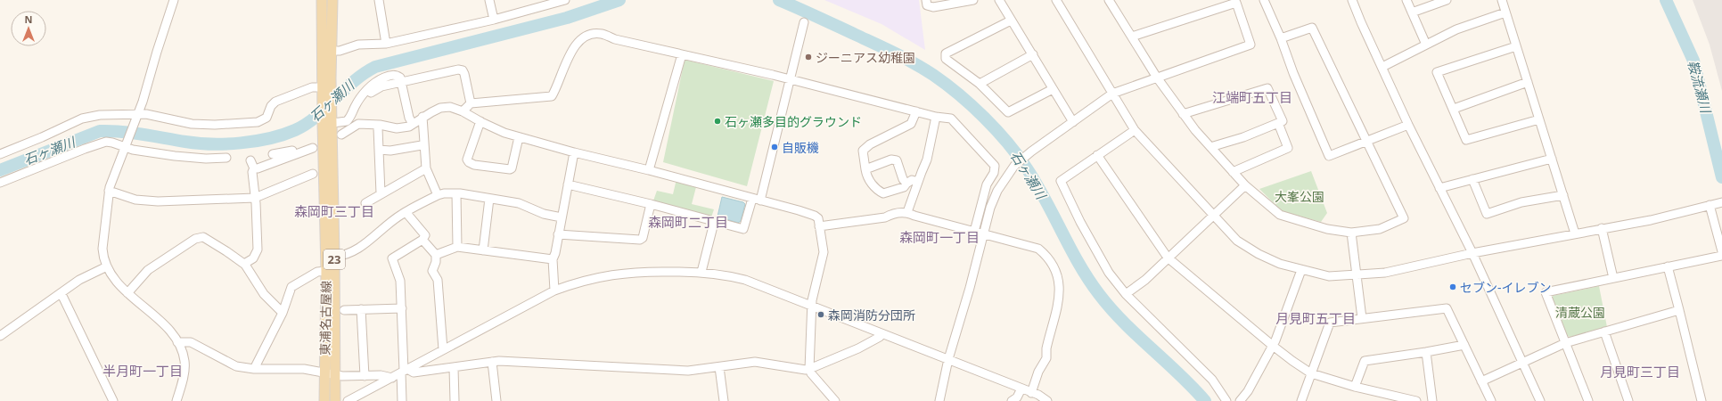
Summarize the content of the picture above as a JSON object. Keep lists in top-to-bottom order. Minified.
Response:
{"streets":{"main road":["23","東浦名古屋線"]},"districts":["江端町五丁目","森岡町三丁目","森岡町二丁目","森岡町一丁目","月見町五丁目","半月町一丁目","月見町三丁目"],"water":["鞍流瀬川","石ヶ瀬川"],"parks":["大峯公園","清蔵公園"],"places":["ジーニアス幼稚園","石ヶ瀬多目的グラウンド","自販機","セブン-イレブン","森岡消防分団所"],"north":"top"}
